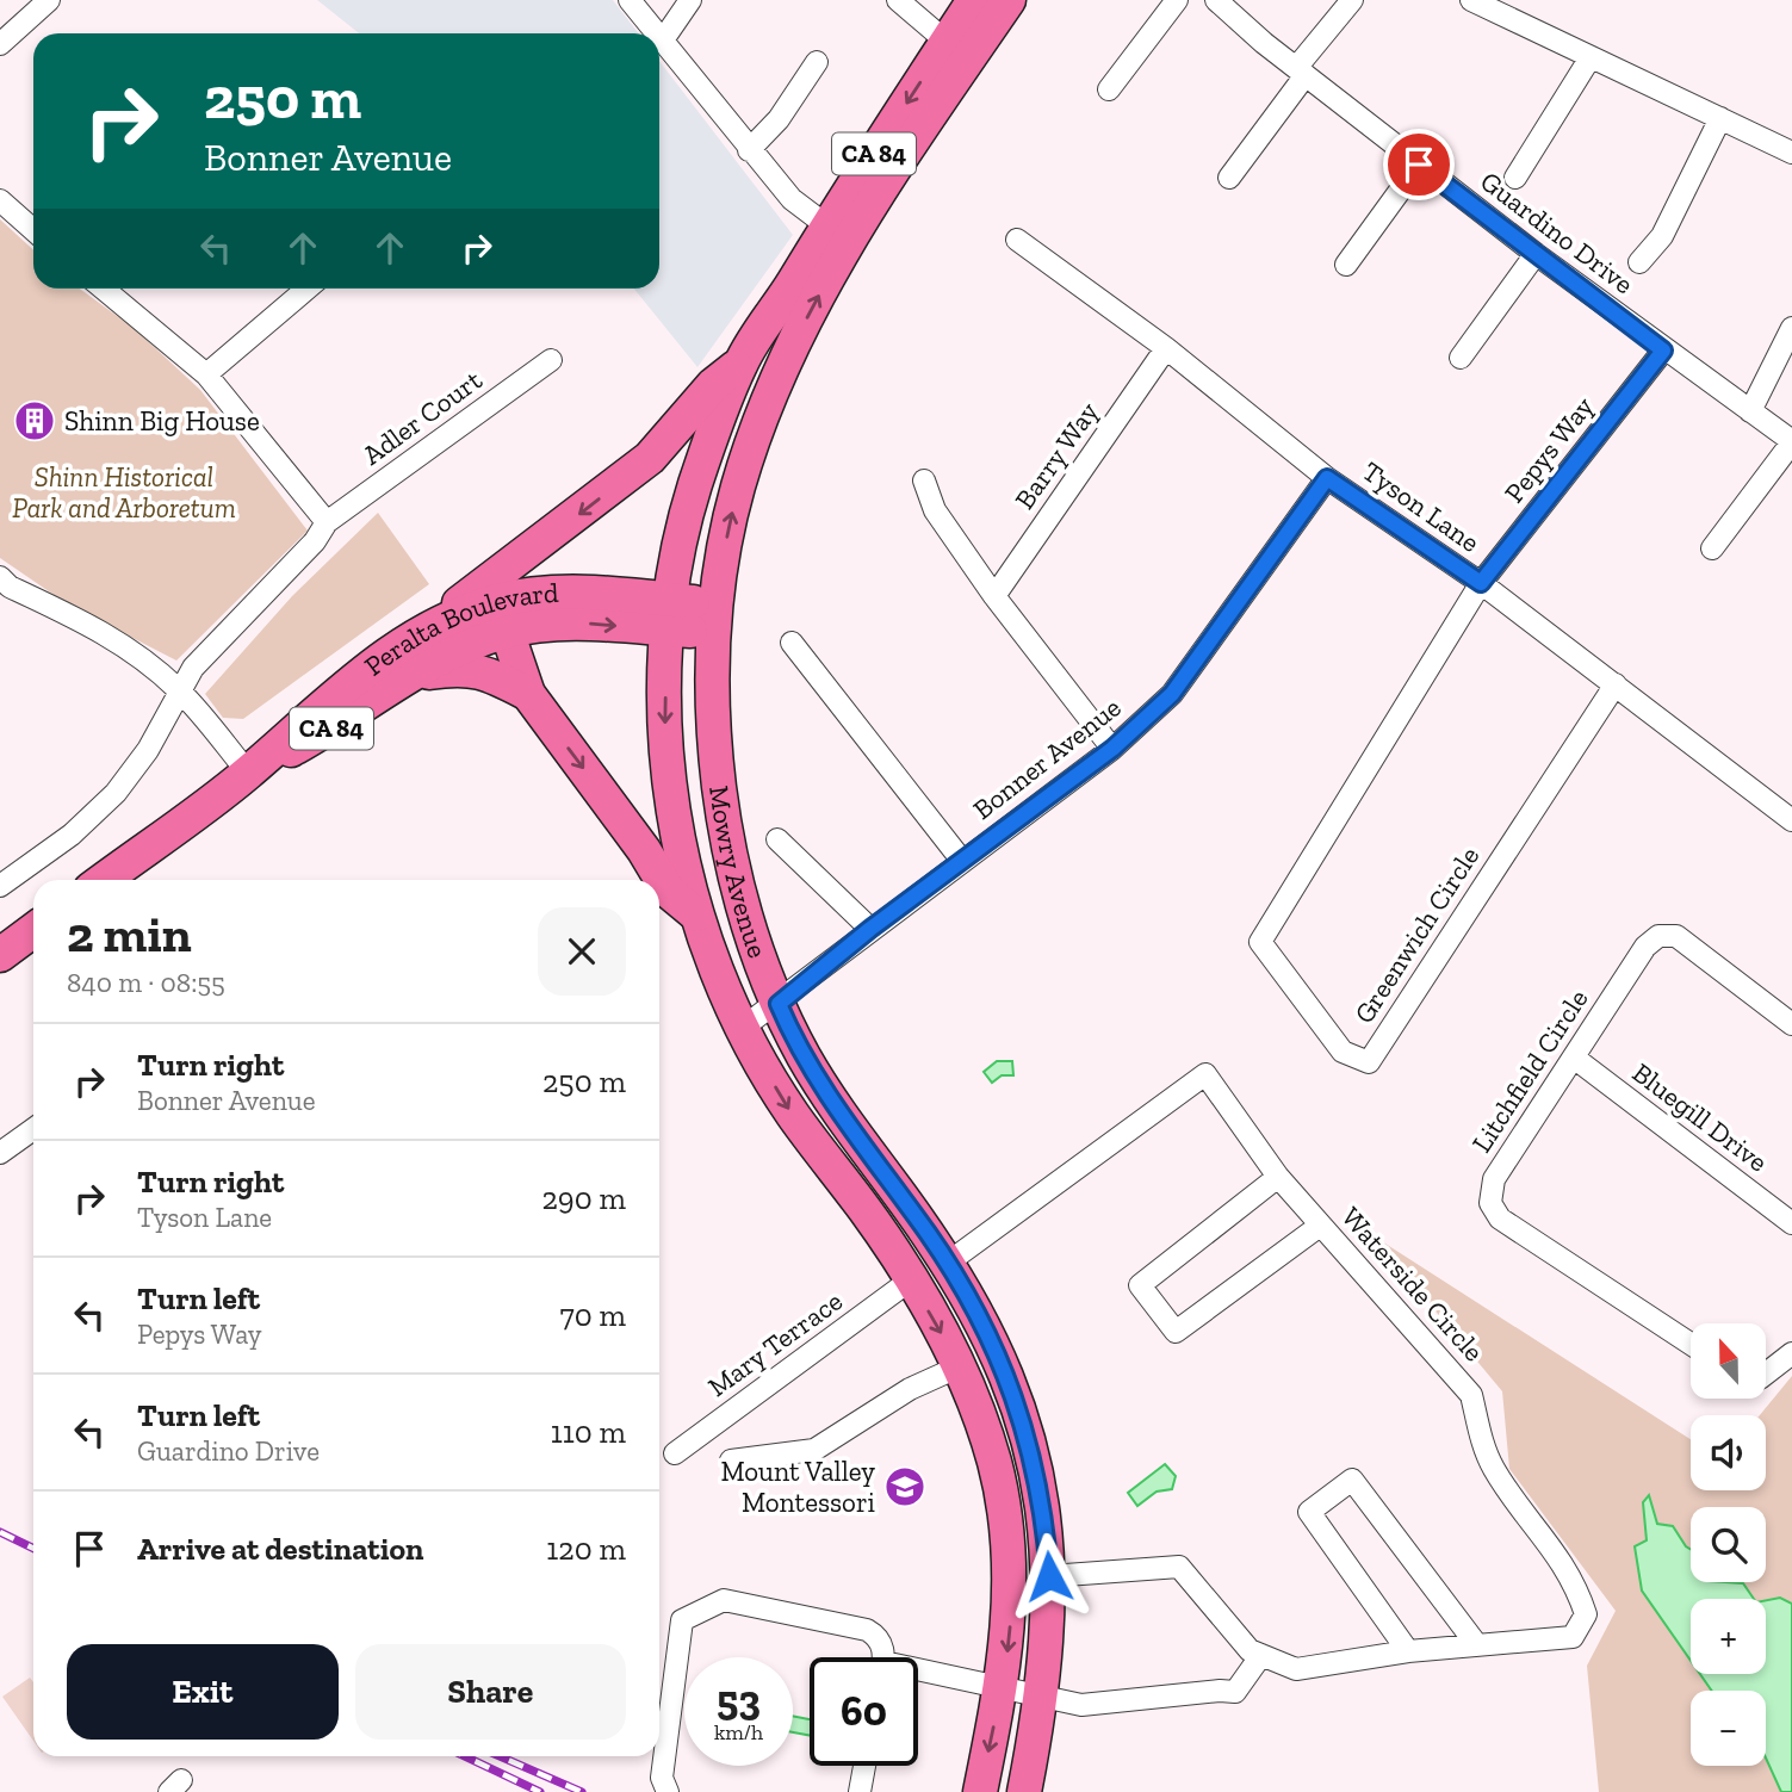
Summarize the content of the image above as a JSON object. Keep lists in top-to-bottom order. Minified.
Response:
{"streets":{"main road":["CA 84","Peralta Boulevard","Mowry Avenue"],"street":["Guardino Drive","Adler Court","Pepys Way","Barry Way","Tyson Lane","Bonner Avenue","Greenwich Circle","Litchfield Circle","Bluegill Drive","Waterside Circle","Mary Terrace"]},"crossings":[["Guardino Drive","Pepys Way"],["Pepys Way","Tyson Lane"],["Pepys Way","Greenwich Circle"],["Barry Way","Tyson Lane"],["Tyson Lane","Bonner Avenue"],["Tyson Lane","Greenwich Circle"],["Peralta Boulevard","Mowry Avenue"],["Bonner Avenue","Mowry Avenue"],["Mowry Avenue","Waterside Circle"],["Mowry Avenue","Mary Terrace"],["Litchfield Circle","Bluegill Drive"]],"parks":["Shinn Historical Park and Arboretum"],"places":{"building":["Shinn Big House"],"school or university":["Mount Valley Montessori"]},"north":"top","page":{"turn":["250 m","Bonner Avenue"],"heading":["2 min","840 m · 08:55"],"list":[{"name":"Turn right","note":"Bonner Avenue","value":"250 m"},{"name":"Turn right","note":"Tyson Lane","value":"290 m"},{"name":"Turn left","note":"Pepys Way","value":"70 m"},{"name":"Turn left","note":"Guardino Drive","value":"110 m"},{"name":"Arrive at destination","value":"120 m"}],"map_buttons":["+","−"],"buttons":["Exit","Share"],"speed":"53 km/h","limit":"60"}}
